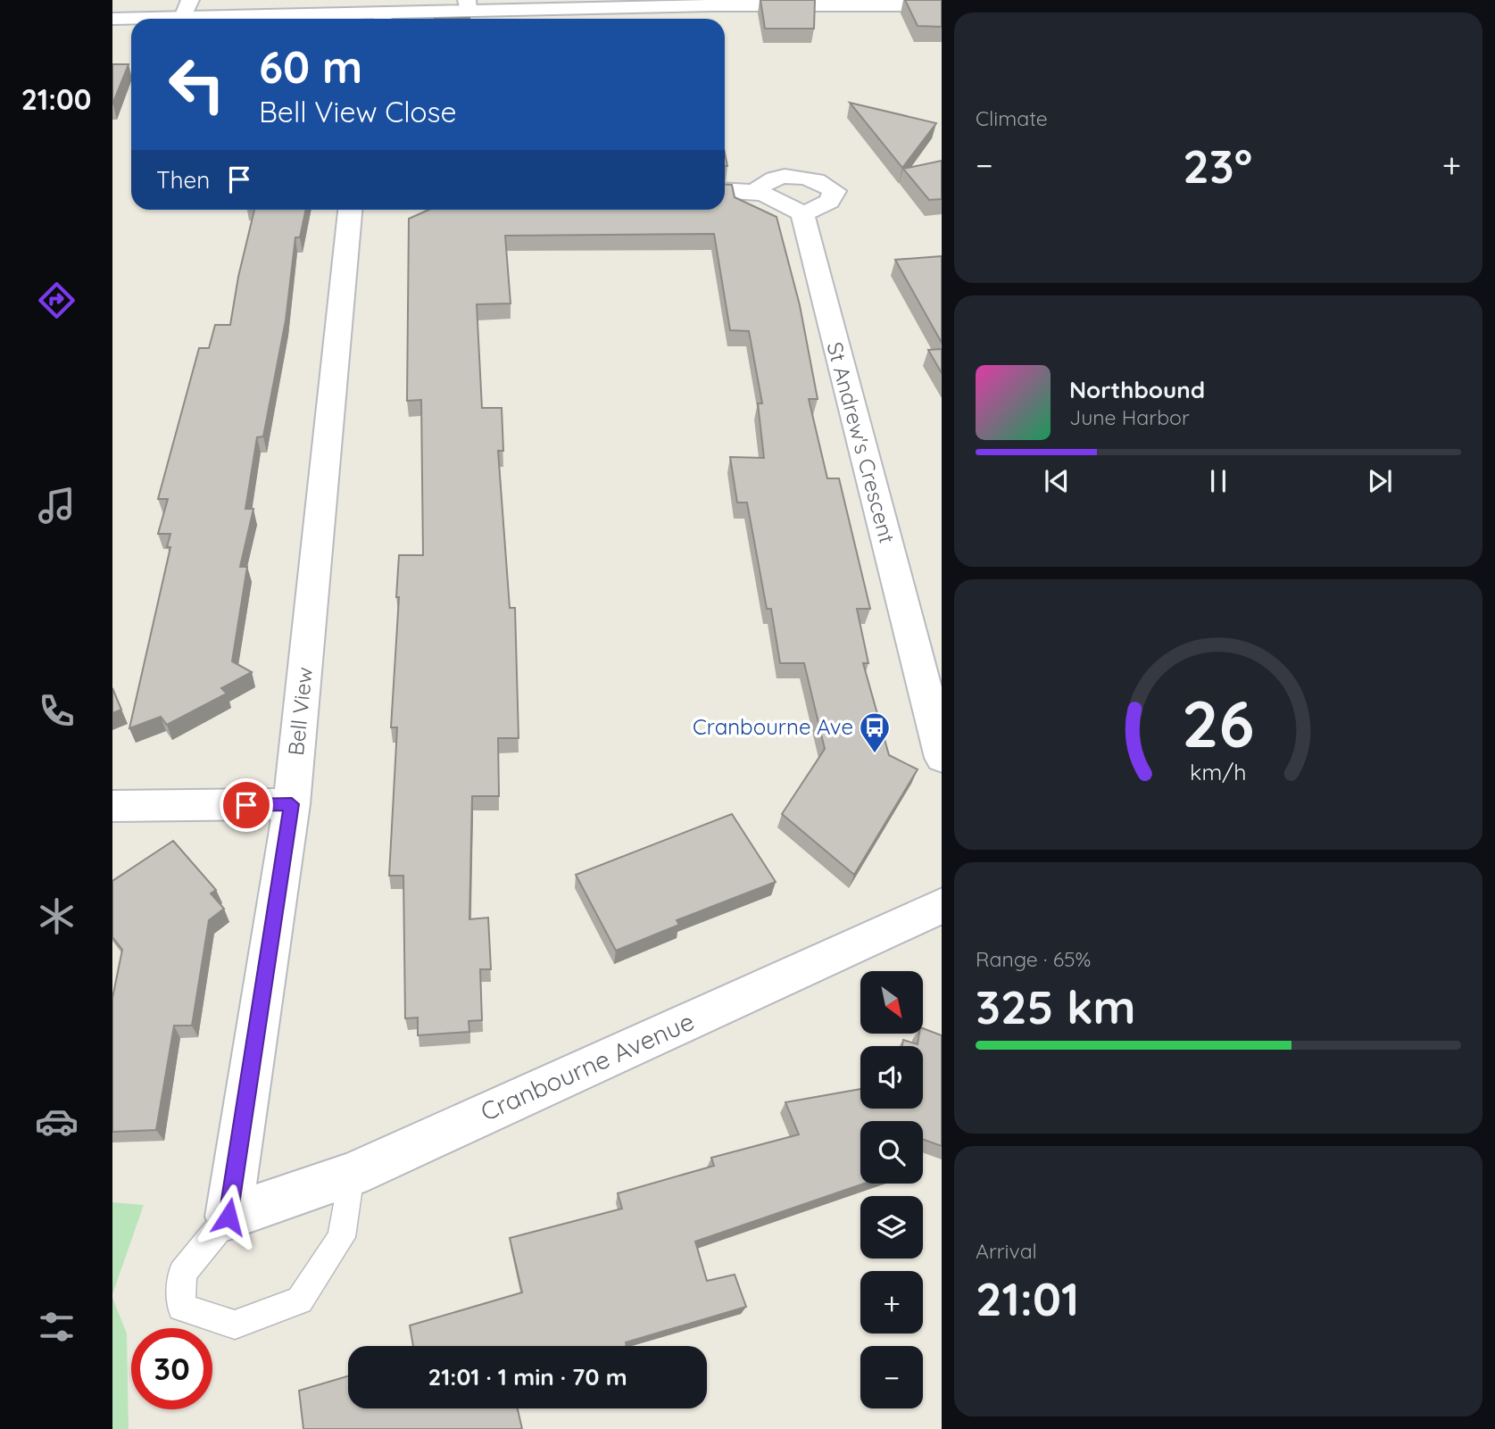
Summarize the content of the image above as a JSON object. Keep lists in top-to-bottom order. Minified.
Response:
{"streets":{"street":["St Andrew's Crescent","Bell View","Cranbourne Avenue"]},"crossings":[["Bell View","Cranbourne Avenue"]],"places":{"bus stop":["Cranbourne Ave"]},"north":"bottom right","page":{"tabs":"21:00","tile":["Climate",["Range · 65%","325 km"],["Arrival","21:01"]],"turn":["60 m","Bell View Close"],"heat":["−","23°","+"],"then":"Then","song":["Northbound","June Harbor"],"map_buttons":["+","−"],"limit":"30","trip":"21:01 · 1 min · 70 m","gauge":["26","km/h"]}}
